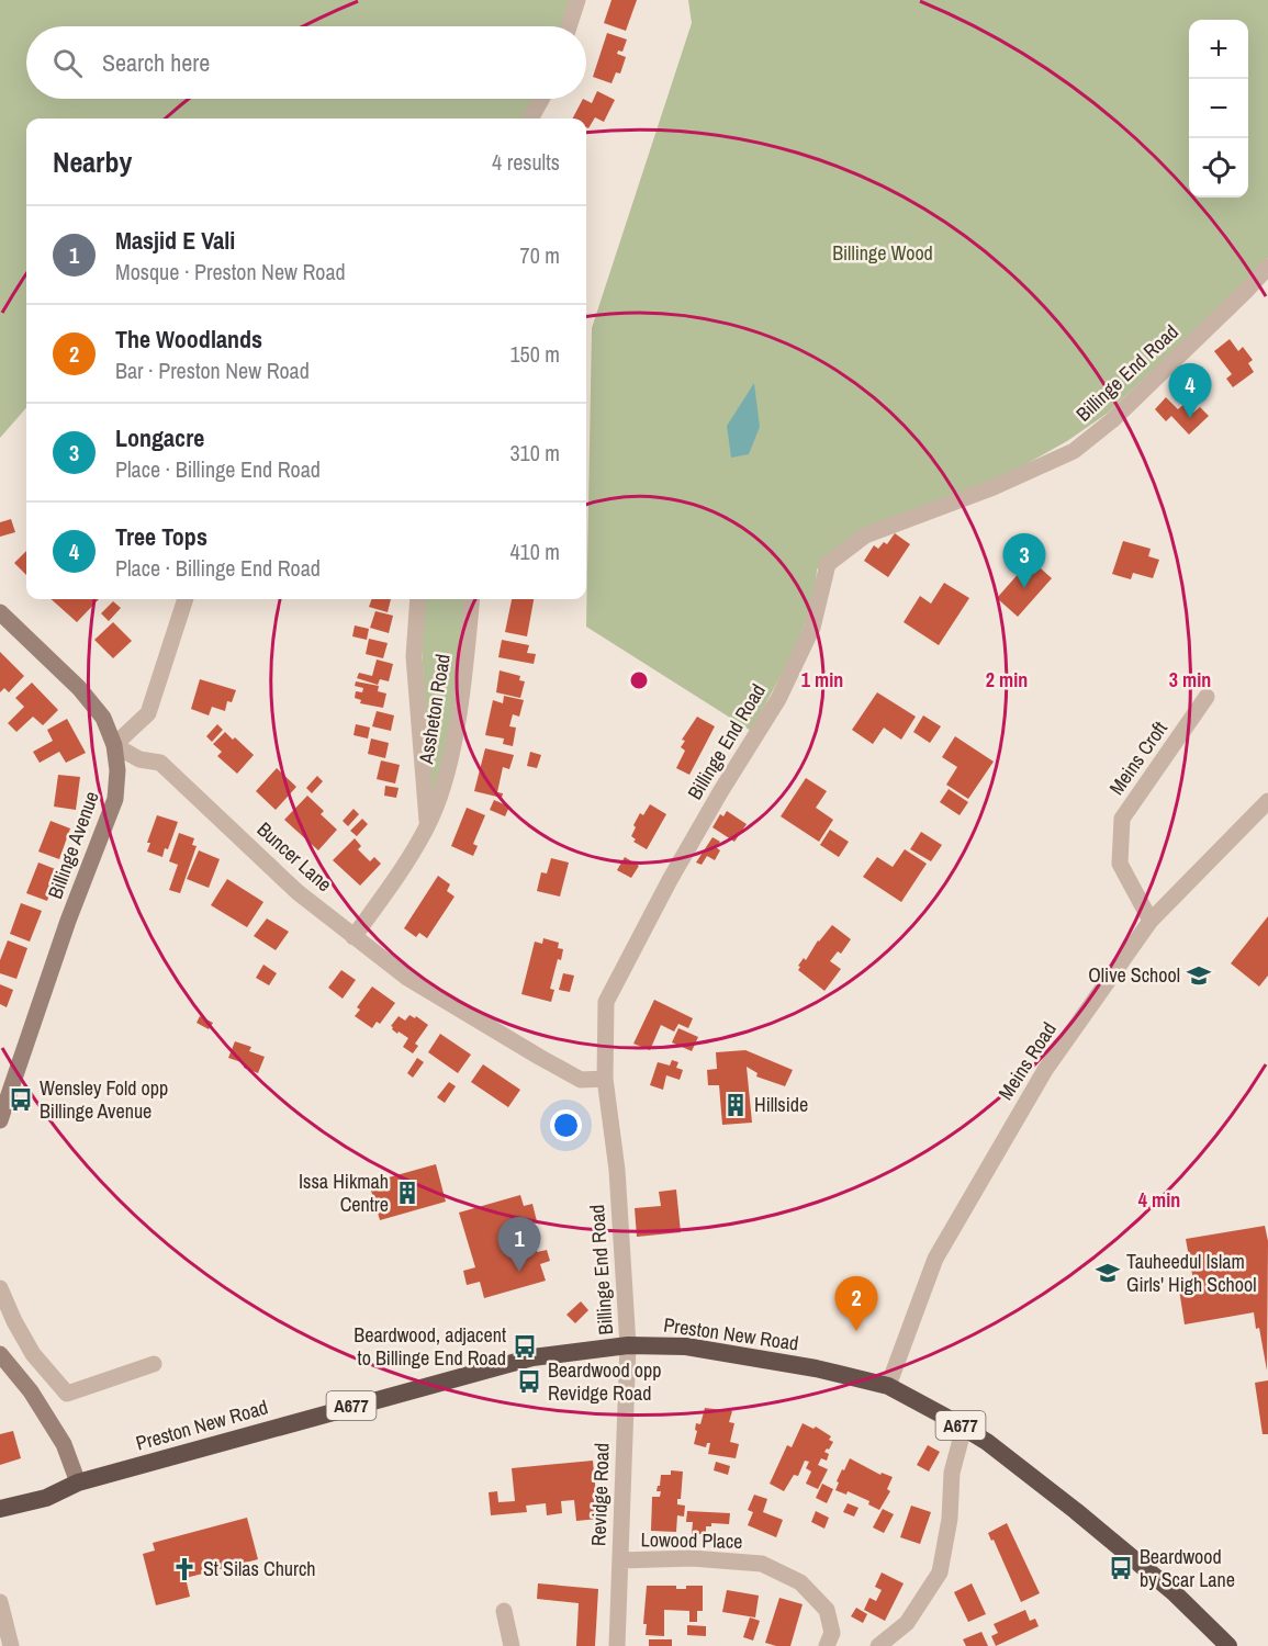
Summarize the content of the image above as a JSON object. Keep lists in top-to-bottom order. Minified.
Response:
{"streets":{"highway":["Preston New Road","A677"],"main road":["Billinge Avenue"],"street":["Billinge End Road","Assheton Road","Meins Croft","Buncer Lane","Meins Road","Revidge Road","Lowood Place"]},"crossings":[["Billinge End Road","Buncer Lane"],["Billinge End Road","Preston New Road"],["Billinge End Road","Revidge Road"],["Assheton Road","Buncer Lane"],["Meins Croft","Meins Road"],["Billinge Avenue","Buncer Lane"],["Meins Road","Preston New Road"],["Preston New Road","Revidge Road"],["Revidge Road","Lowood Place"]],"parks":["Billinge Wood"],"places":{"school or university":["Olive School","Tauheedul Islam Girls' High School"],"bus stop":["Wensley Fold opp Billinge Avenue","Beardwood, adjacent to Billinge End Road","Beardwood opp Revidge Road","Beardwood by Scar Lane"],"building":["Hillside","Issa Hikmah Centre"],"church":["St Silas Church"]},"page":{"map_buttons":["+","−"],"search":"Search here","heading":["Nearby","4 results"],"list":[{"mark":"1","name":"Masjid E Vali","note":"Mosque · Preston New Road","value":"70 m"},{"mark":"2","name":"The Woodlands","note":"Bar · Preston New Road","value":"150 m"},{"mark":"3","name":"Longacre","note":"Place · Billinge End Road","value":"310 m"},{"mark":"4","name":"Tree Tops","note":"Place · Billinge End Road","value":"410 m"}],"pins":["4","3","1","2"]},"rings":["1 min","2 min","3 min","4 min"]}
